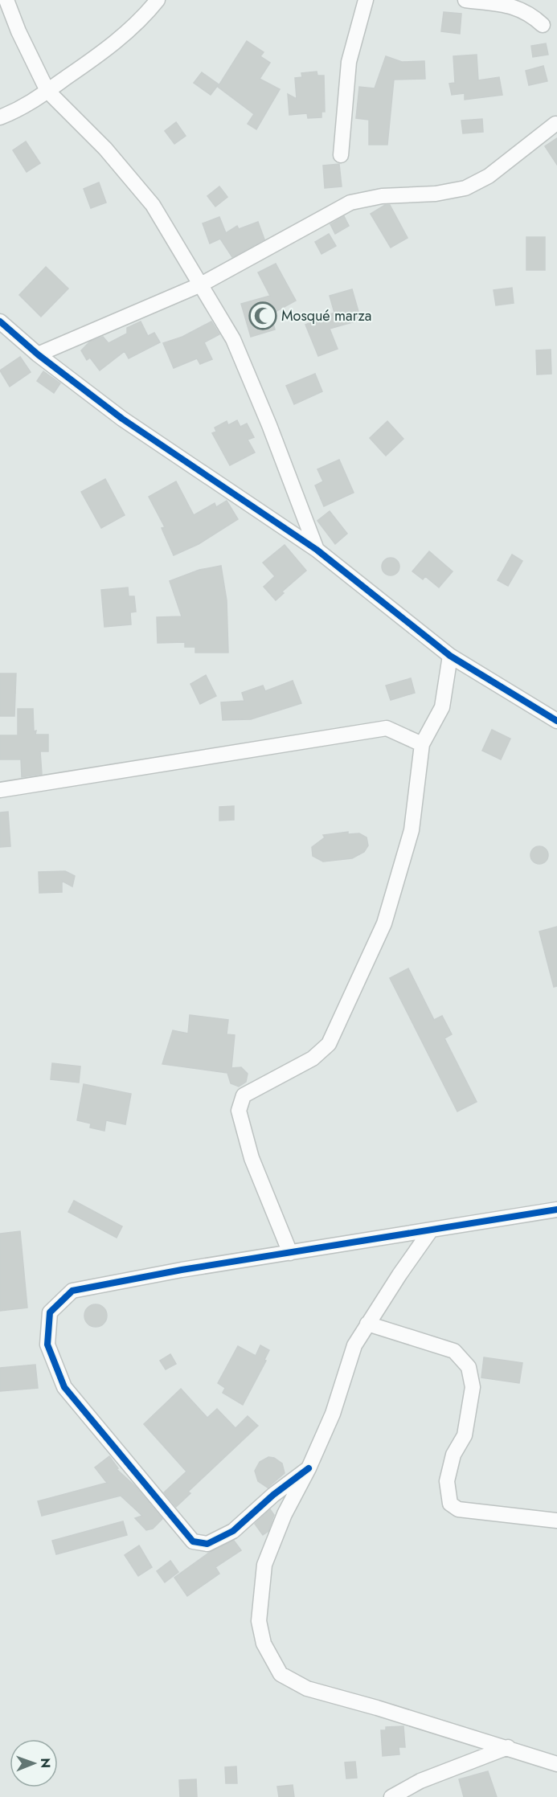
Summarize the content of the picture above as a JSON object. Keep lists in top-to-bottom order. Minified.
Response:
{"places":{"mosque":["Mosqué marza"]},"north":"right"}
